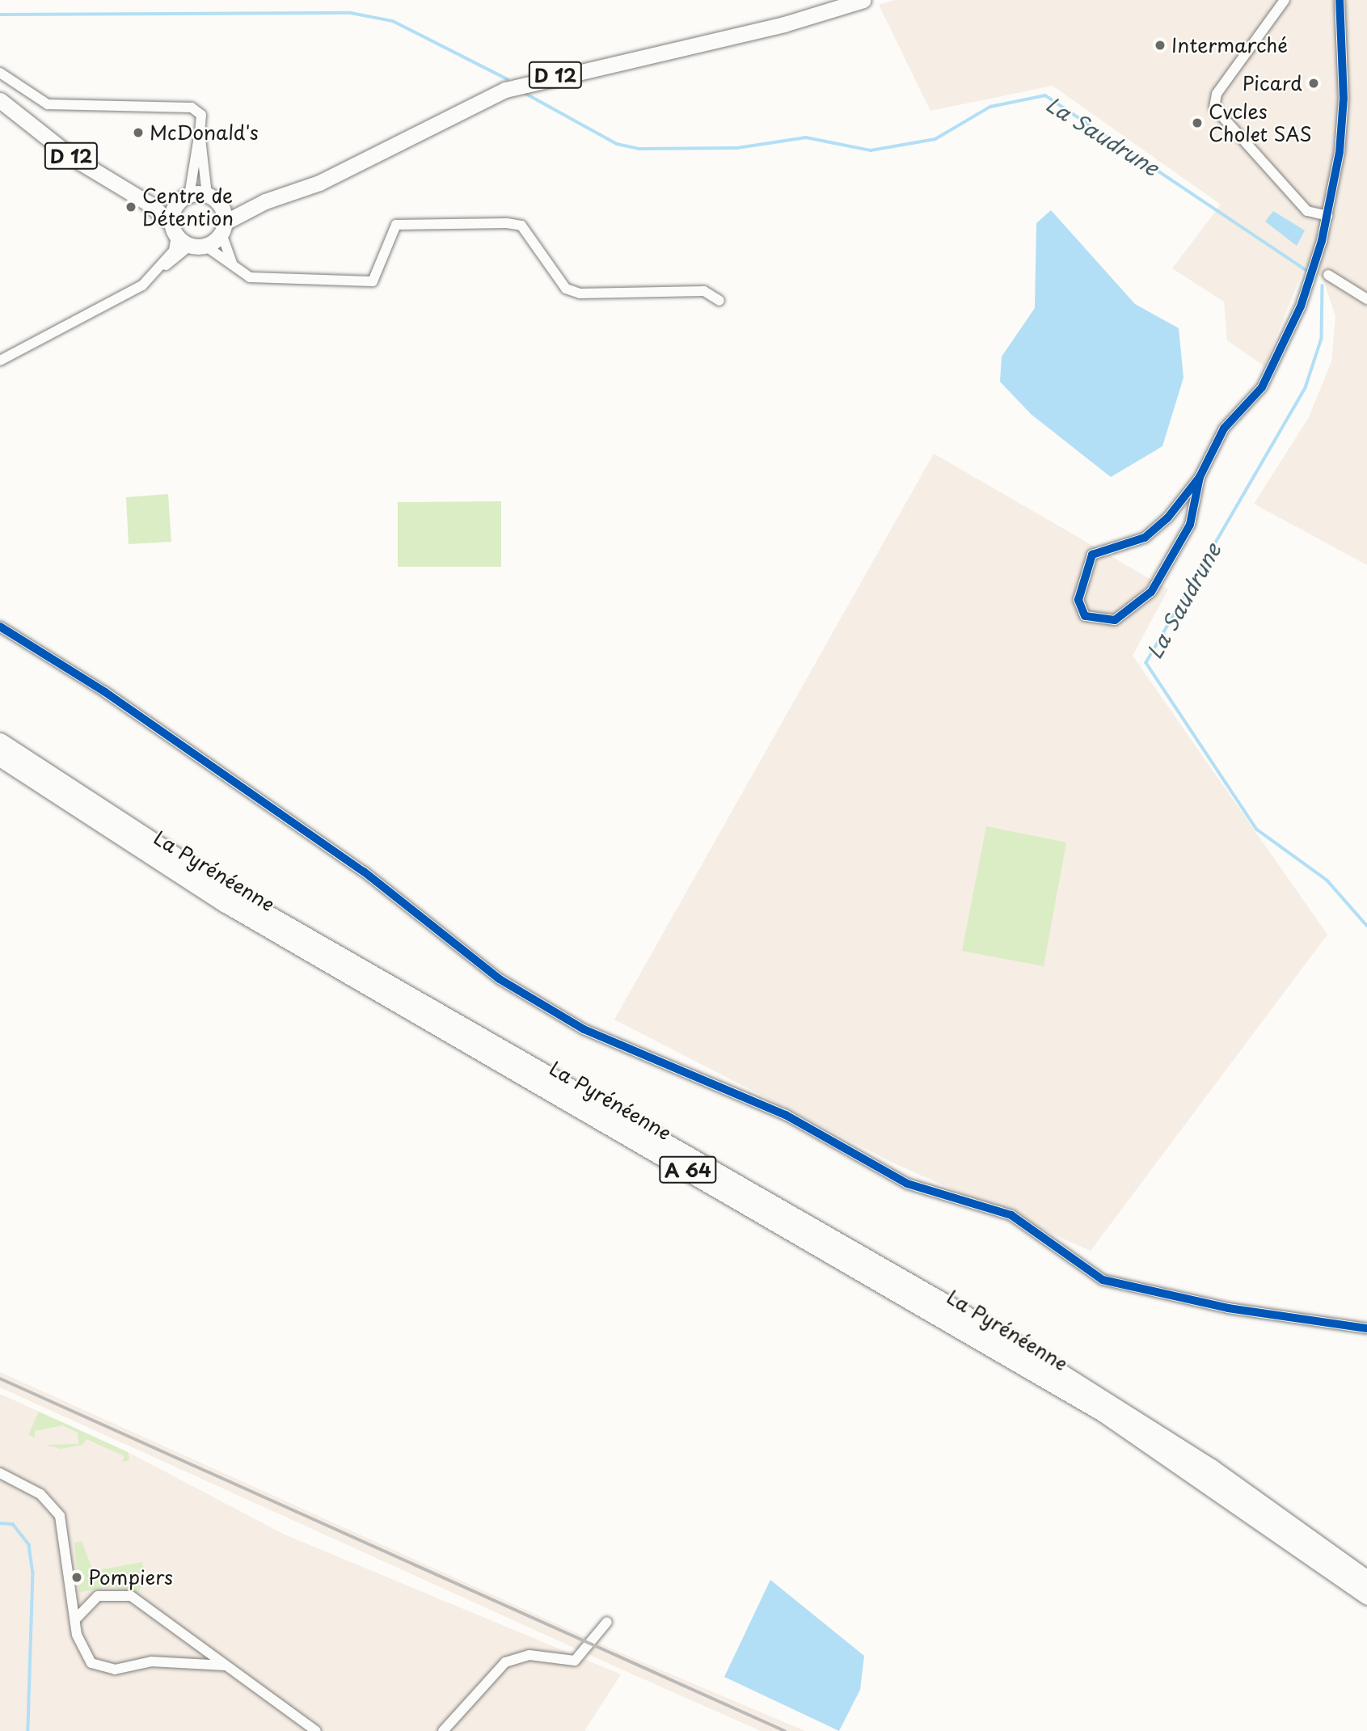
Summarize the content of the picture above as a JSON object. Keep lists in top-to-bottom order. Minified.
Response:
{"streets":{"highway":["La Pyrénéenne","A 64"],"main road":["D 12"]},"water":["La Saudrune"],"places":["Intermarché","Picard","Cvcles Cholet SAS","McDonald's","Centre de Détention","Pompiers"]}
